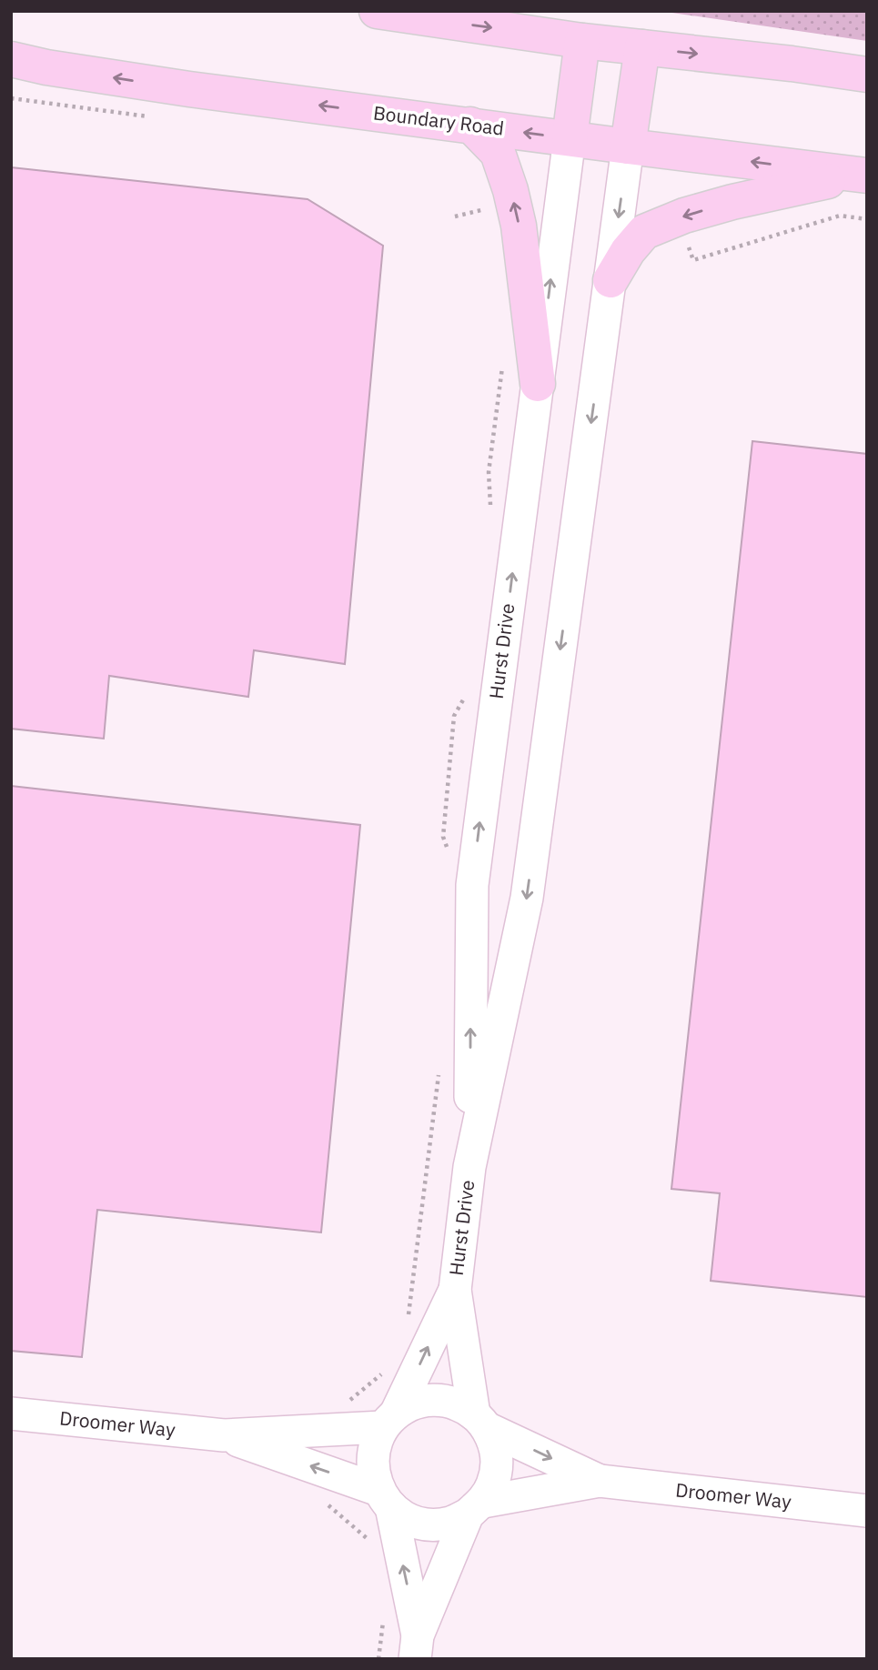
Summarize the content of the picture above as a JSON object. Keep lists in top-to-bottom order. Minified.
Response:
{"streets":{"main road":["Boundary Road"],"street":["Hurst Drive","Droomer Way"]},"crossings":[["Boundary Road","Hurst Drive"]]}
